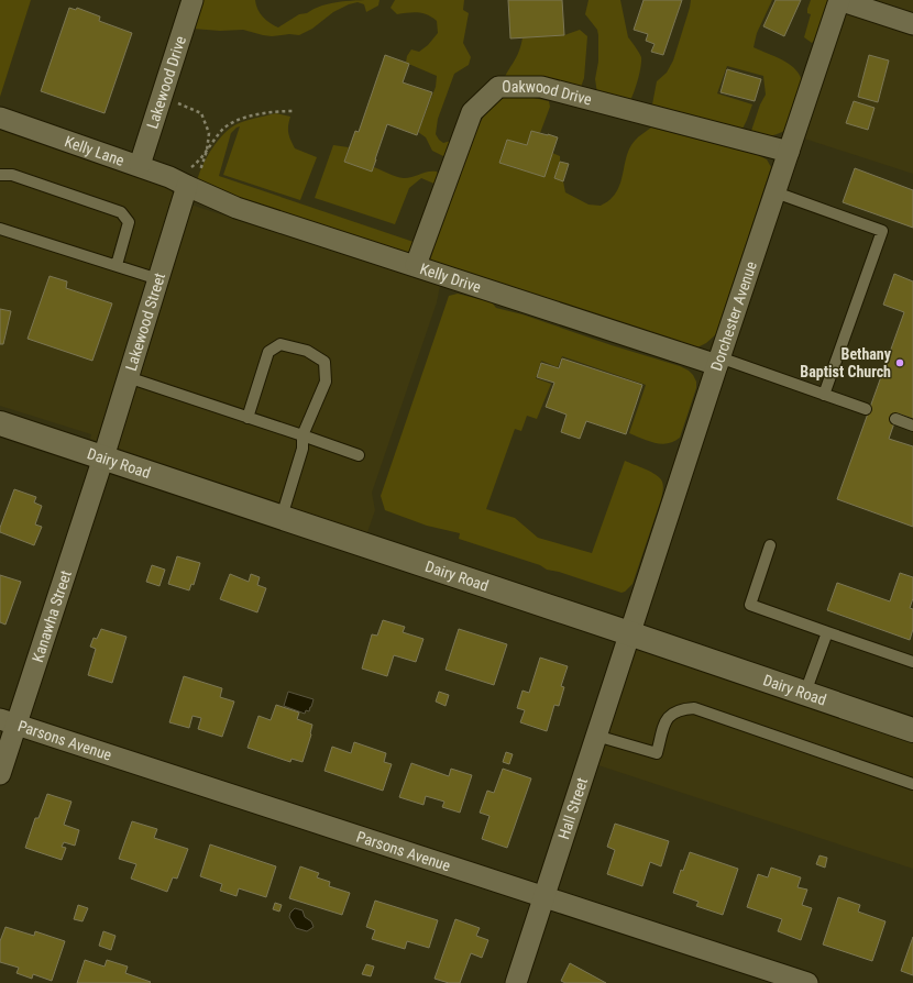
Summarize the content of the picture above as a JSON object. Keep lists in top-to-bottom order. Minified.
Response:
{"streets":{"street":["Lakewood Drive","Oakwood Drive","Kelly Lane","Kelly Drive","Dorchester Avenue","Lakewood Street","Dairy Road","Kanawha Street","Parsons Avenue","Hall Street"]},"crossings":[["Lakewood Drive","Kelly Lane"],["Oakwood Drive","Kelly Drive"],["Oakwood Drive","Dorchester Avenue"],["Kelly Lane","Kelly Drive"],["Kelly Lane","Lakewood Street"],["Kelly Drive","Dorchester Avenue"],["Kelly Drive","Lakewood Street"],["Dorchester Avenue","Dairy Road"],["Dorchester Avenue","Hall Street"],["Lakewood Street","Dairy Road"],["Lakewood Street","Kanawha Street"],["Dairy Road","Kanawha Street"],["Dairy Road","Hall Street"],["Kanawha Street","Parsons Avenue"],["Parsons Avenue","Hall Street"]],"places":["Bethany Baptist Church"]}
